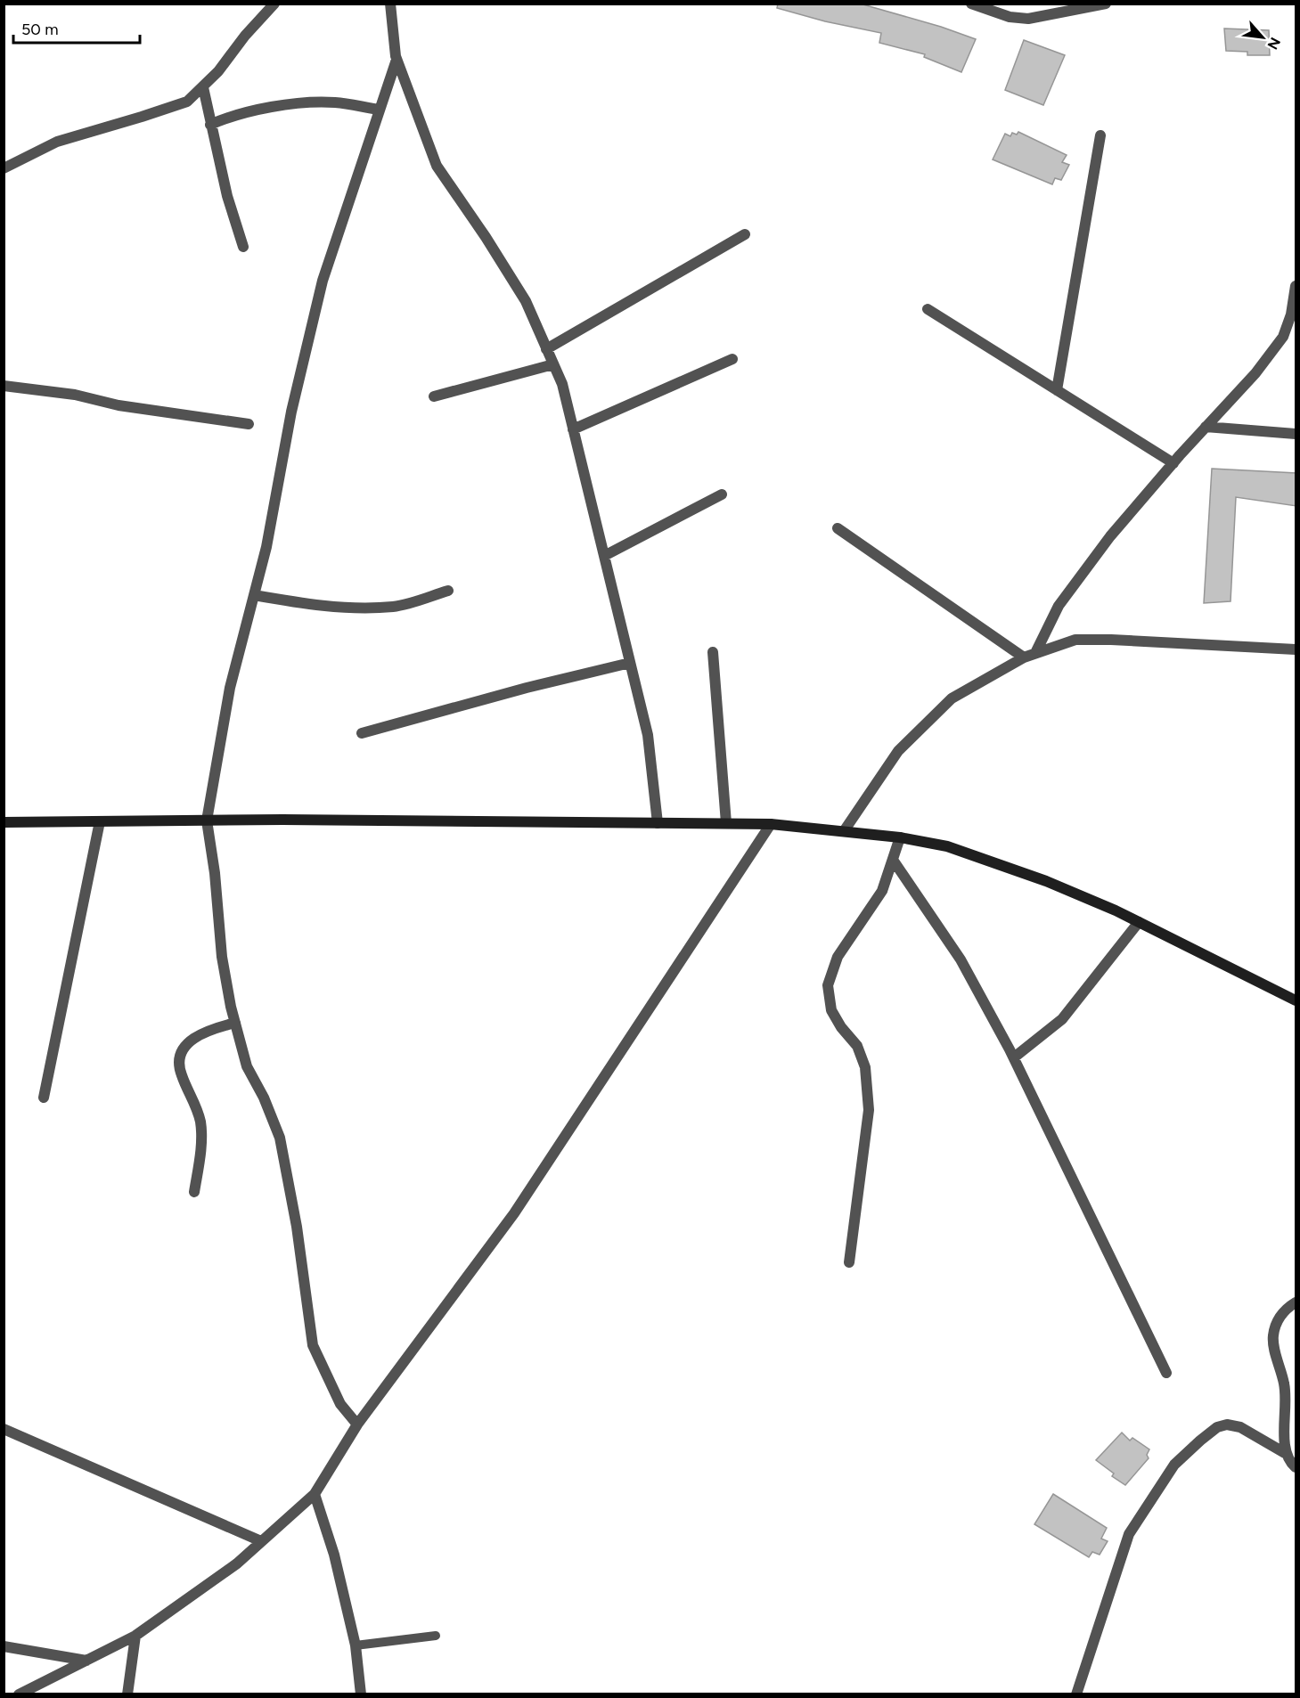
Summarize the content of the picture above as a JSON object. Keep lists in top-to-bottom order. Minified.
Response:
{"scale_bar":"50 m","north":"bottom right"}
